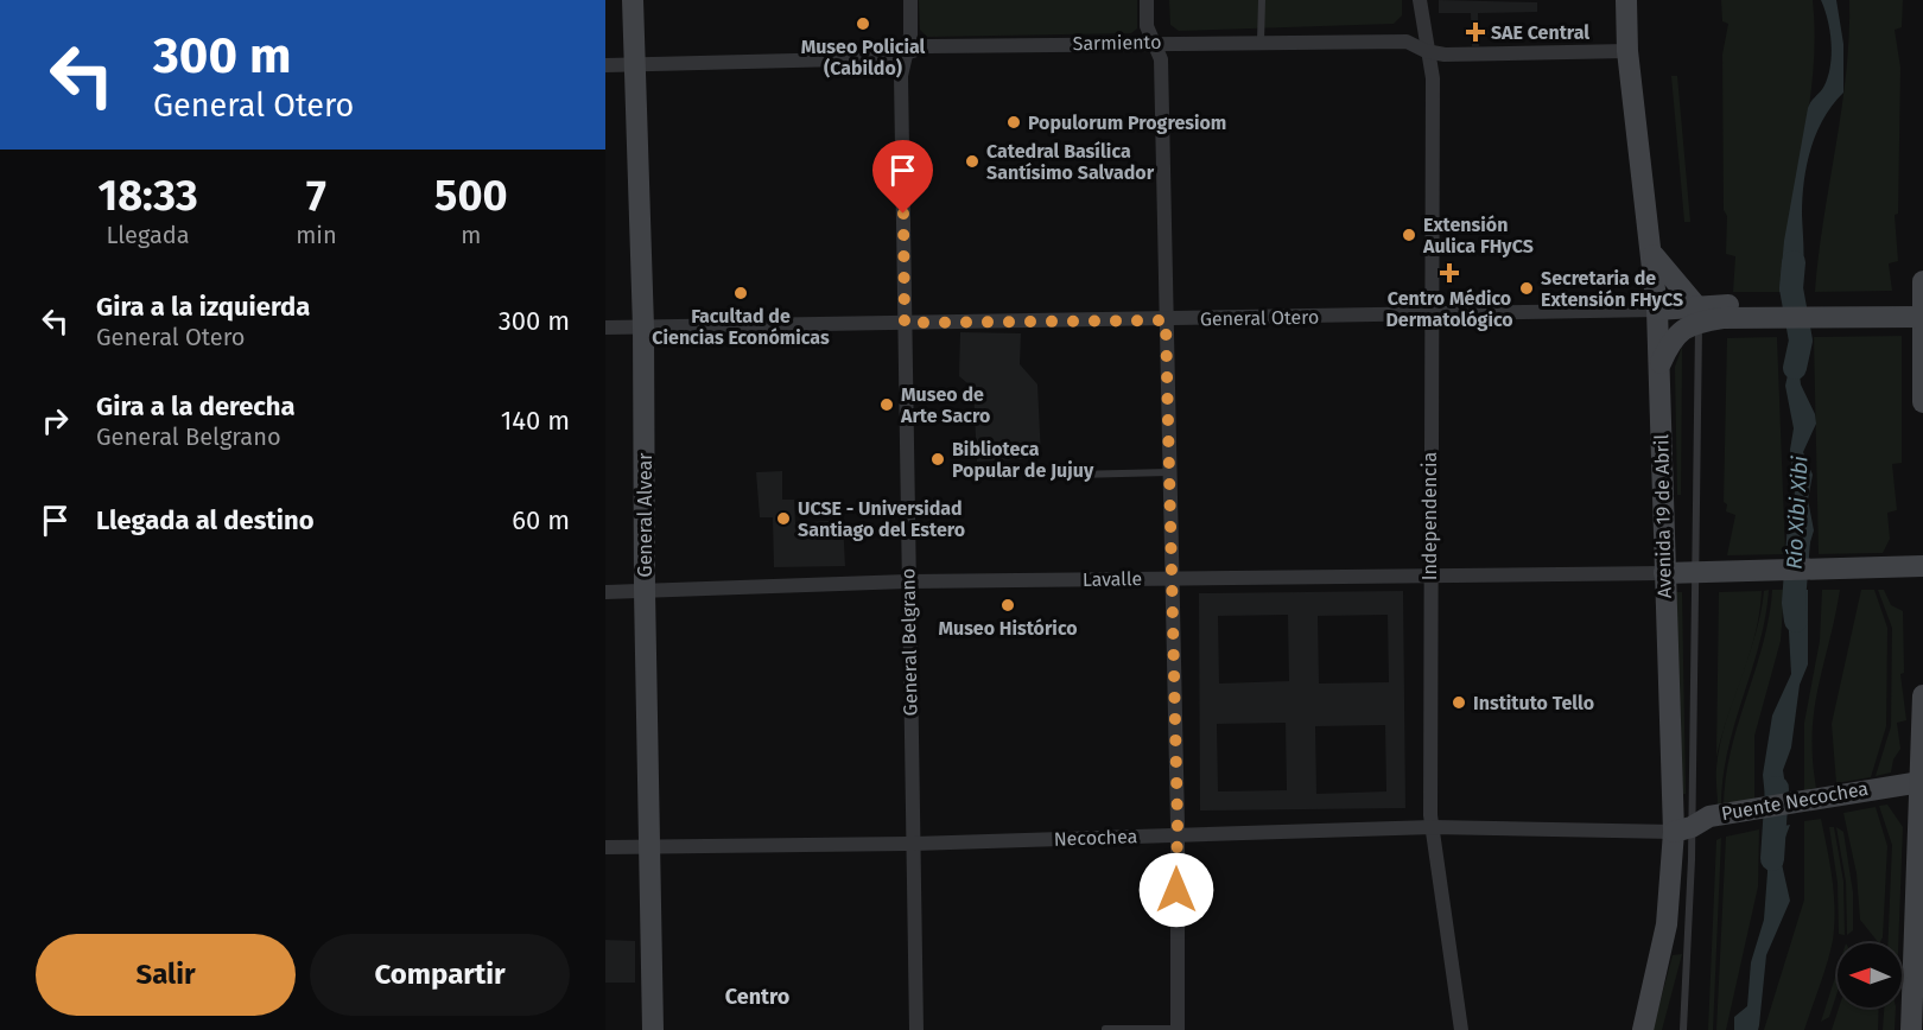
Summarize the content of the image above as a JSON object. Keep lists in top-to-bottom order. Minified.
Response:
{"streets":{"main road":["General Alvear","Avenida 19 de Abril","Lavalle","Puente Necochea"],"street":["Sarmiento","General Otero","Independencia","General Belgrano","Necochea"]},"crossings":[["Sarmiento","General Alvear"],["Sarmiento","Independencia"],["Sarmiento","Avenida 19 de Abril"],["Sarmiento","General Belgrano"],["General Otero","General Alvear"],["General Otero","Independencia"],["General Otero","Avenida 19 de Abril"],["General Otero","General Belgrano"],["General Alvear","Lavalle"],["General Alvear","Necochea"],["Independencia","Lavalle"],["Independencia","Necochea"],["Avenida 19 de Abril","Lavalle"],["Avenida 19 de Abril","Puente Necochea"],["Avenida 19 de Abril","Necochea"],["Lavalle","General Belgrano"],["General Belgrano","Necochea"],["Puente Necochea","Necochea"]],"districts":["Centro"],"water":["Río Xibi Xibi"],"places":{"other":["Museo Policial (Cabildo)","Populorum Progresiom","Catedral Basílica Santísimo Salvador","Extensión Aulica FHyCS","Secretaria de Extensión FHyCS","Facultad de Ciencias Económicas","Museo de Arte Sacro","Biblioteca Popular de Jujuy","UCSE - Universidad Santiago del Estero","Museo Histórico","Instituto Tello"],"health":["SAE Central","Centro Médico Dermatológico"]},"north":"left","page":{"turn":["300 m","General Otero"],"eta":["18:33","Llegada","7","min","500","m"],"list":[{"name":"Gira a la izquierda","note":"General Otero","value":"300 m"},{"name":"Gira a la derecha","note":"General Belgrano","value":"140 m"},{"name":"Llegada al destino","value":"60 m"}],"buttons":["Salir","Compartir"]}}
